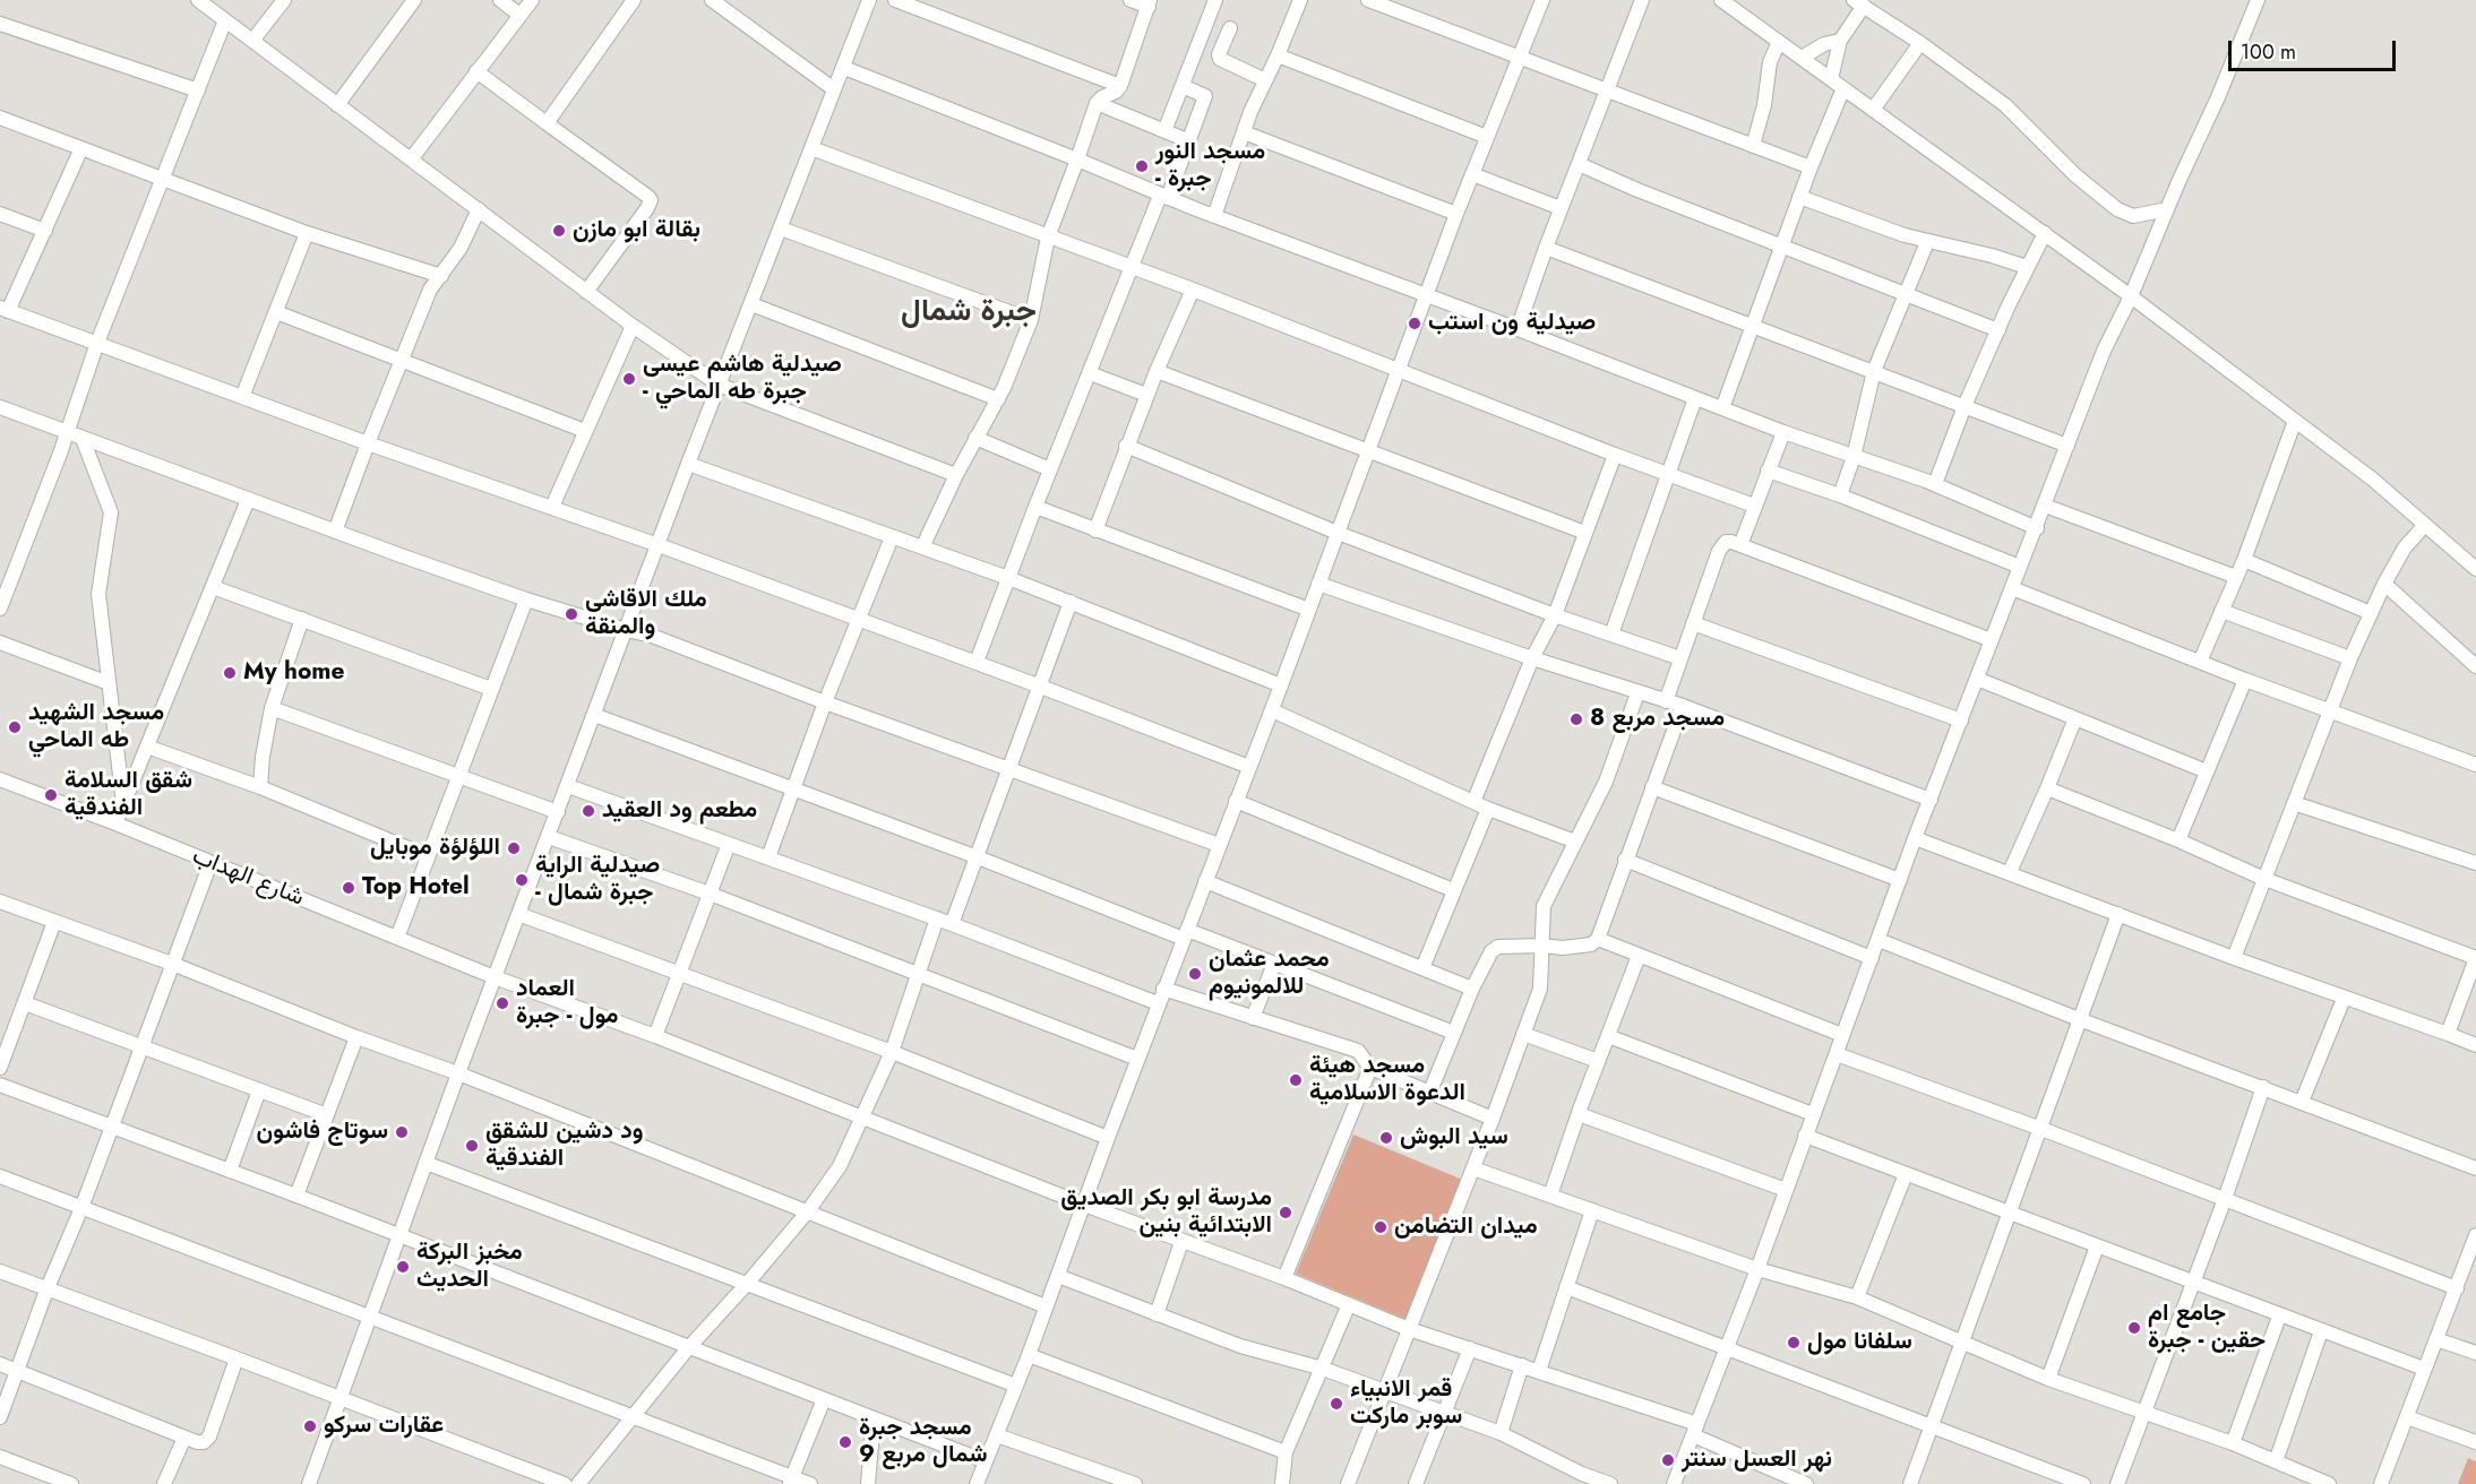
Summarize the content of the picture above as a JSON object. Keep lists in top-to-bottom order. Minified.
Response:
{"streets":{"street":["شارع الهداب"]},"districts":["جبرة شمال"],"places":["مسجد النور - جبرة","بقالة ابو مازن","صيدلية ون استب","صيدلية هاشم عيسى - جبرة طه الماحي","ملك الاقاشي والمنقة","My home","مسجد مربع 8","مسجد الشهيد طه الماحي","شقق السلامة الفندقية","مطعم ود العقيد","اللؤلؤة موبايل","صيدلية الراية - جبرة شمال","Top Hotel","محمد عثمان للالمونيوم","العماد مول - جبرة","مسجد هيئة الدعوة الاسلامية","سوتاج فاشون","سيد البوش","ود دشين للشقق الفندقية","مدرسة ابو بكر الصديق الابتدائية بنين","ميدان التضامن","مخبز البركة الحديث","جامع ام حقين - جبرة","سلفانا مول","قمر الانبياء سوبر ماركت","عقارات سركو","مسجد جبرة شمال مربع 9","نهر العسل سنتر"],"scale_bar":"100 m"}
